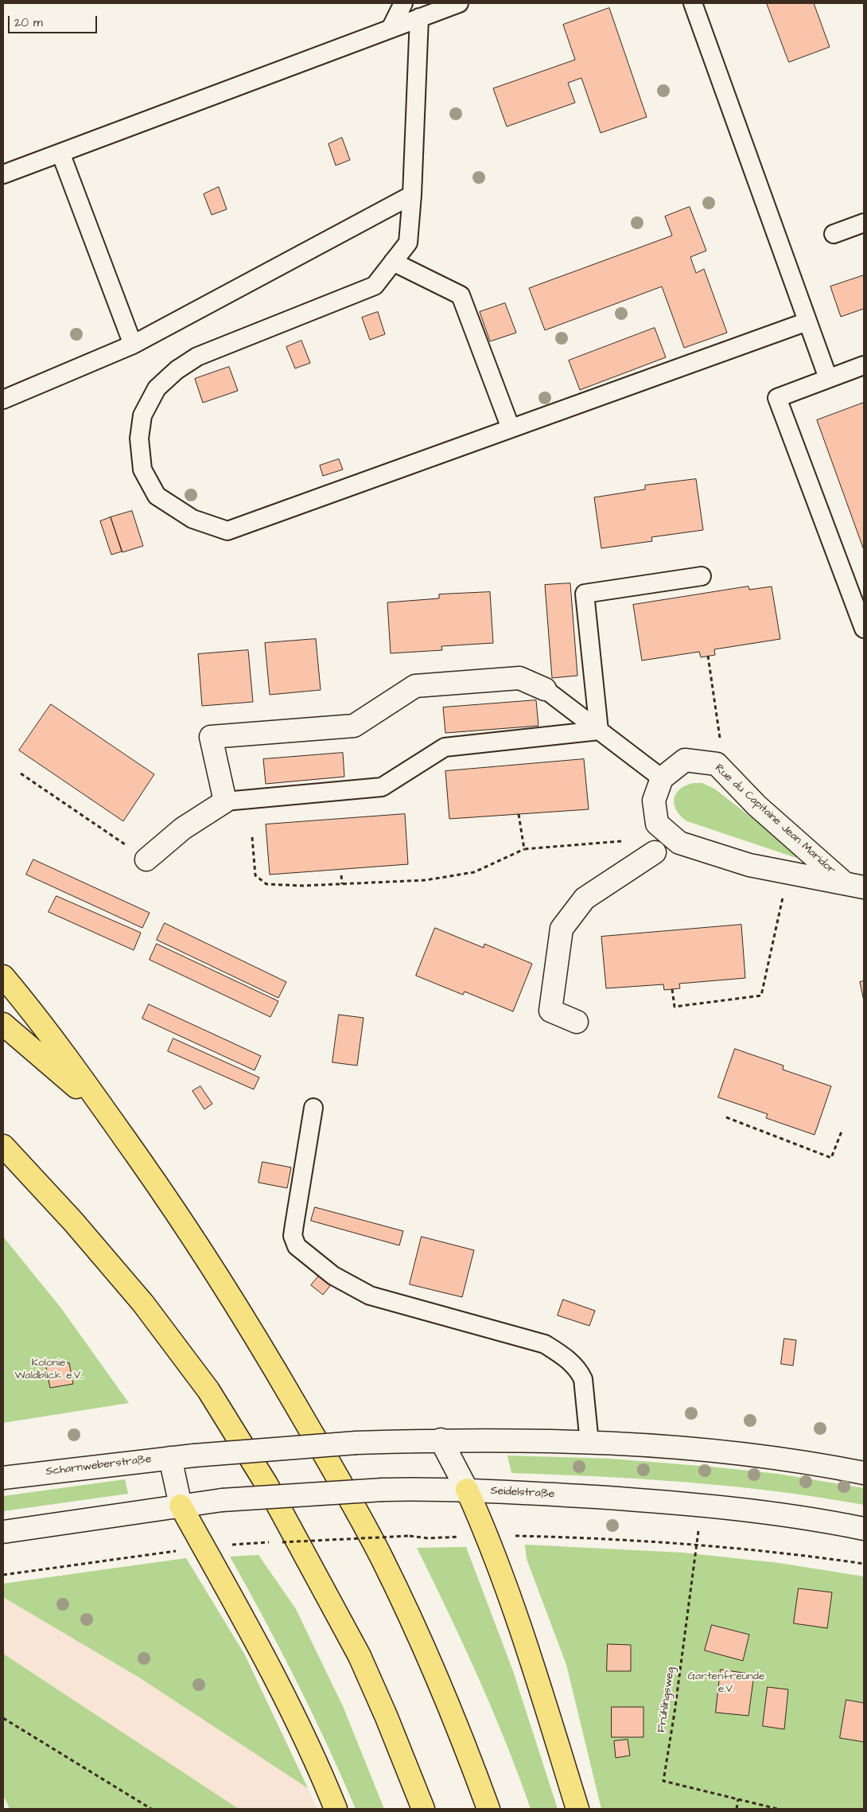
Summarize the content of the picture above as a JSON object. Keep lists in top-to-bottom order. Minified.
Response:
{"streets":{"main road":["Rue du Capitaine Jean Maridor","Scharnweberstraße","Seidelstraße"],"path":["Frühlingsweg"]},"crossings":[["Seidelstraße","Frühlingsweg"]],"parks":["Kolonie Waldblick e.V.","Gartenfreunde e.V."],"scale_bar":"20 m"}
